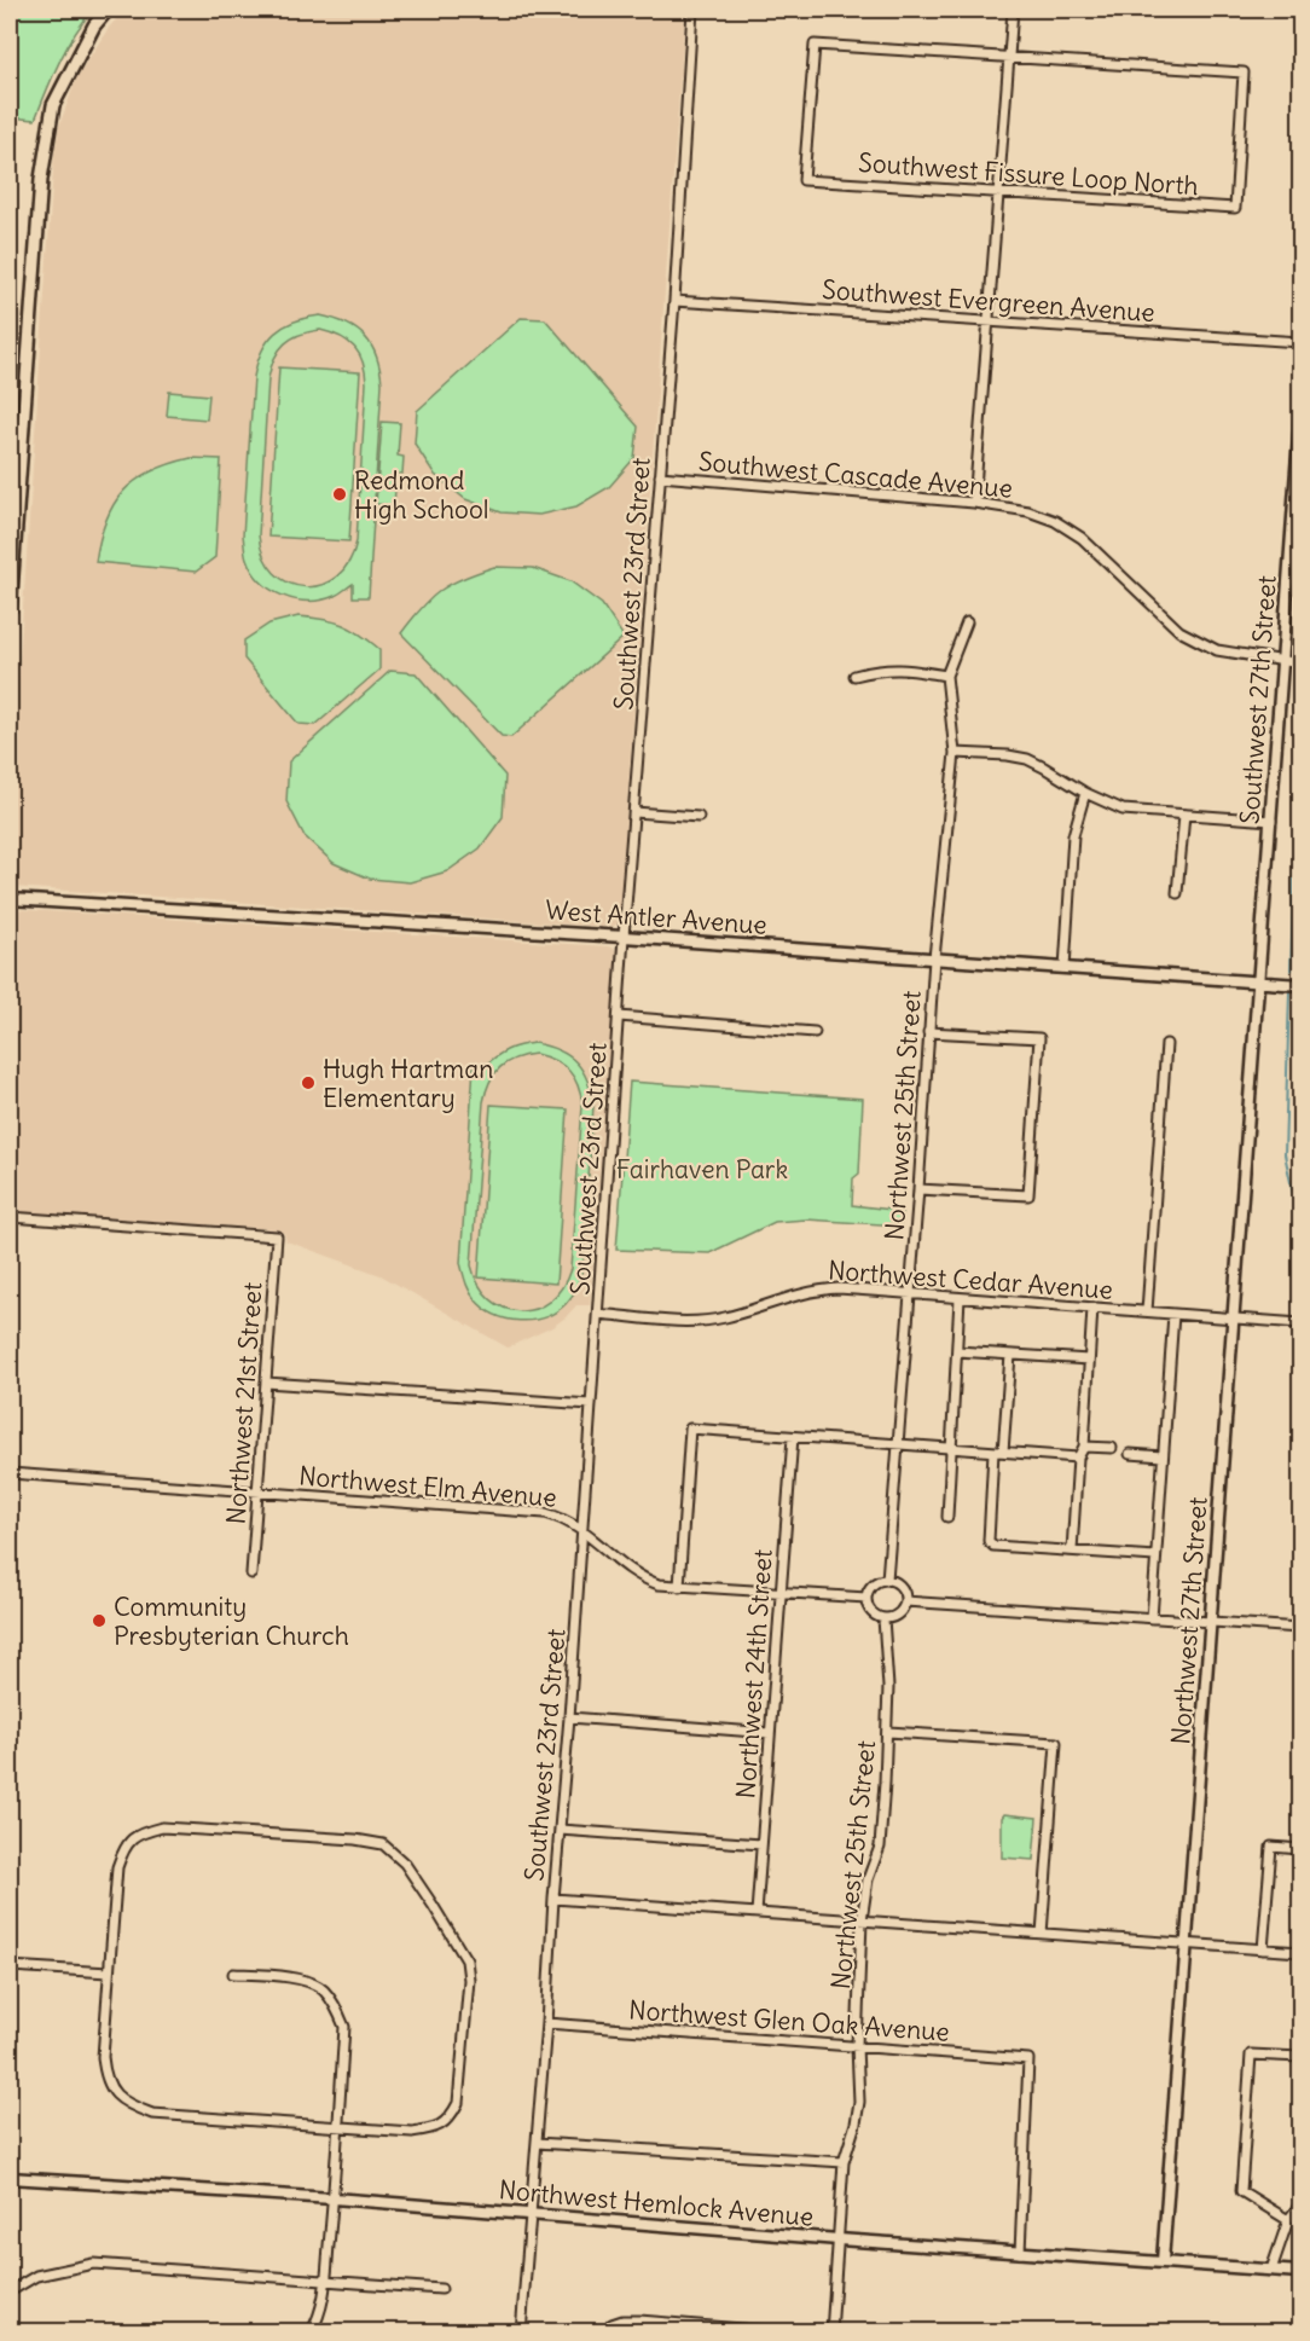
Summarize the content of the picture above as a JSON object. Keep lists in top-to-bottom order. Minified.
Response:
{"streets":{"street":["Southwest Fissure Loop North","Southwest Evergreen Avenue","Southwest Cascade Avenue","Southwest 23rd Street","Southwest 27th Street","West Antler Avenue","Northwest 25th Street","Northwest Cedar Avenue","Northwest 21st Street","Northwest Elm Avenue","Northwest 27th Street","Northwest 24th Street","Northwest Glen Oak Avenue","Northwest Hemlock Avenue"]},"crossings":[["Southwest Evergreen Avenue","Southwest 23rd Street"],["Southwest Cascade Avenue","Southwest 23rd Street"],["Southwest Cascade Avenue","Southwest 27th Street"],["Southwest 23rd Street","West Antler Avenue"],["Southwest 23rd Street","Northwest Cedar Avenue"],["Southwest 23rd Street","Northwest Elm Avenue"],["Southwest 23rd Street","Northwest Glen Oak Avenue"],["Southwest 23rd Street","Northwest Hemlock Avenue"],["Southwest 27th Street","West Antler Avenue"],["Southwest 27th Street","Northwest 27th Street"],["West Antler Avenue","Northwest 25th Street"],["West Antler Avenue","Northwest 27th Street"],["Northwest 25th Street","Northwest Cedar Avenue"],["Northwest 25th Street","Northwest Elm Avenue"],["Northwest 25th Street","Northwest Glen Oak Avenue"],["Northwest 25th Street","Northwest Hemlock Avenue"],["Northwest Cedar Avenue","Northwest 27th Street"],["Northwest 21st Street","Northwest Elm Avenue"],["Northwest Elm Avenue","Northwest 24th Street"],["Northwest 27th Street","Northwest Hemlock Avenue"],["Northwest Glen Oak Avenue","Northwest Hemlock Avenue"]],"parks":["Fairhaven Park"],"places":["Redmond High School","Hugh Hartman Elementary","Community Presbyterian Church"]}
